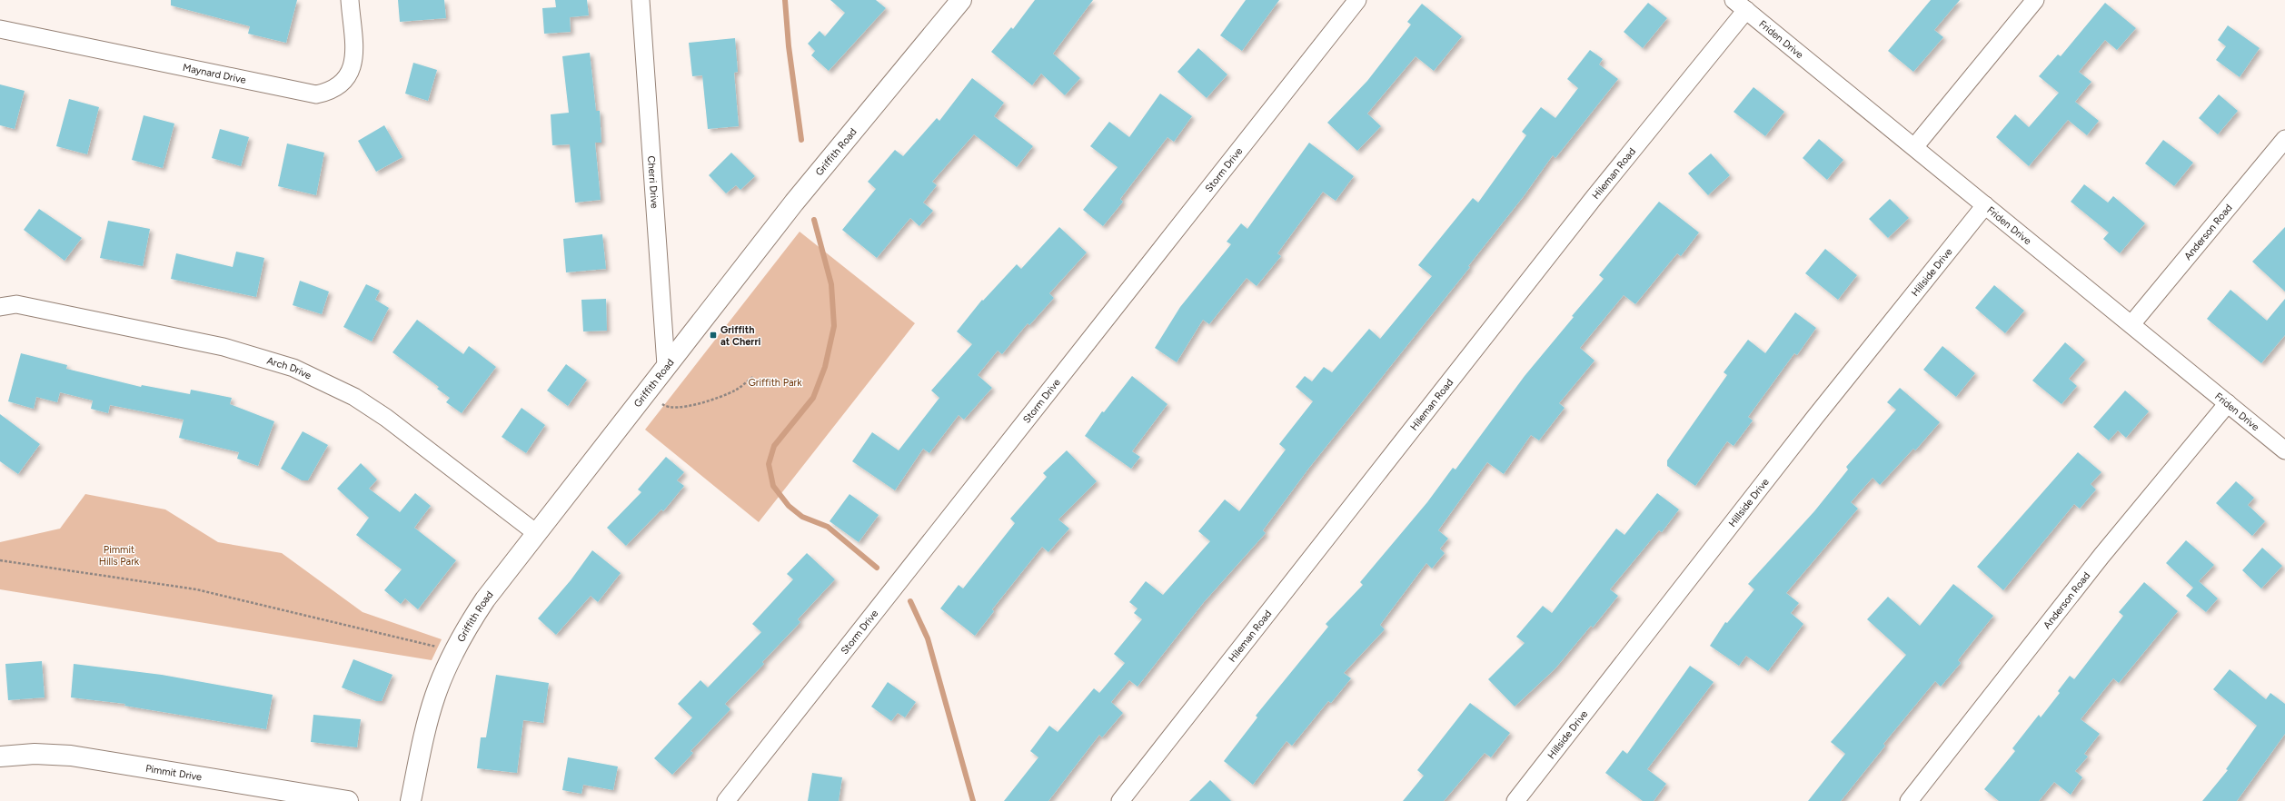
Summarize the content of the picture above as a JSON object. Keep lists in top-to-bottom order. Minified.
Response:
{"streets":{"street":["Friden Drive","Maynard Drive","Griffith Road","Storm Drive","Hileman Road","Cherri Drive","Anderson Road","Hillside Drive","Arch Drive","Pimmit Drive"]},"crossings":[["Friden Drive","Hileman Road"],["Friden Drive","Anderson Road"],["Friden Drive","Hillside Drive"],["Griffith Road","Cherri Drive"],["Griffith Road","Arch Drive"]],"parks":["Griffith Park","Pimmit Hills Park"],"places":{"transit":["Griffith at Cherri"]}}
